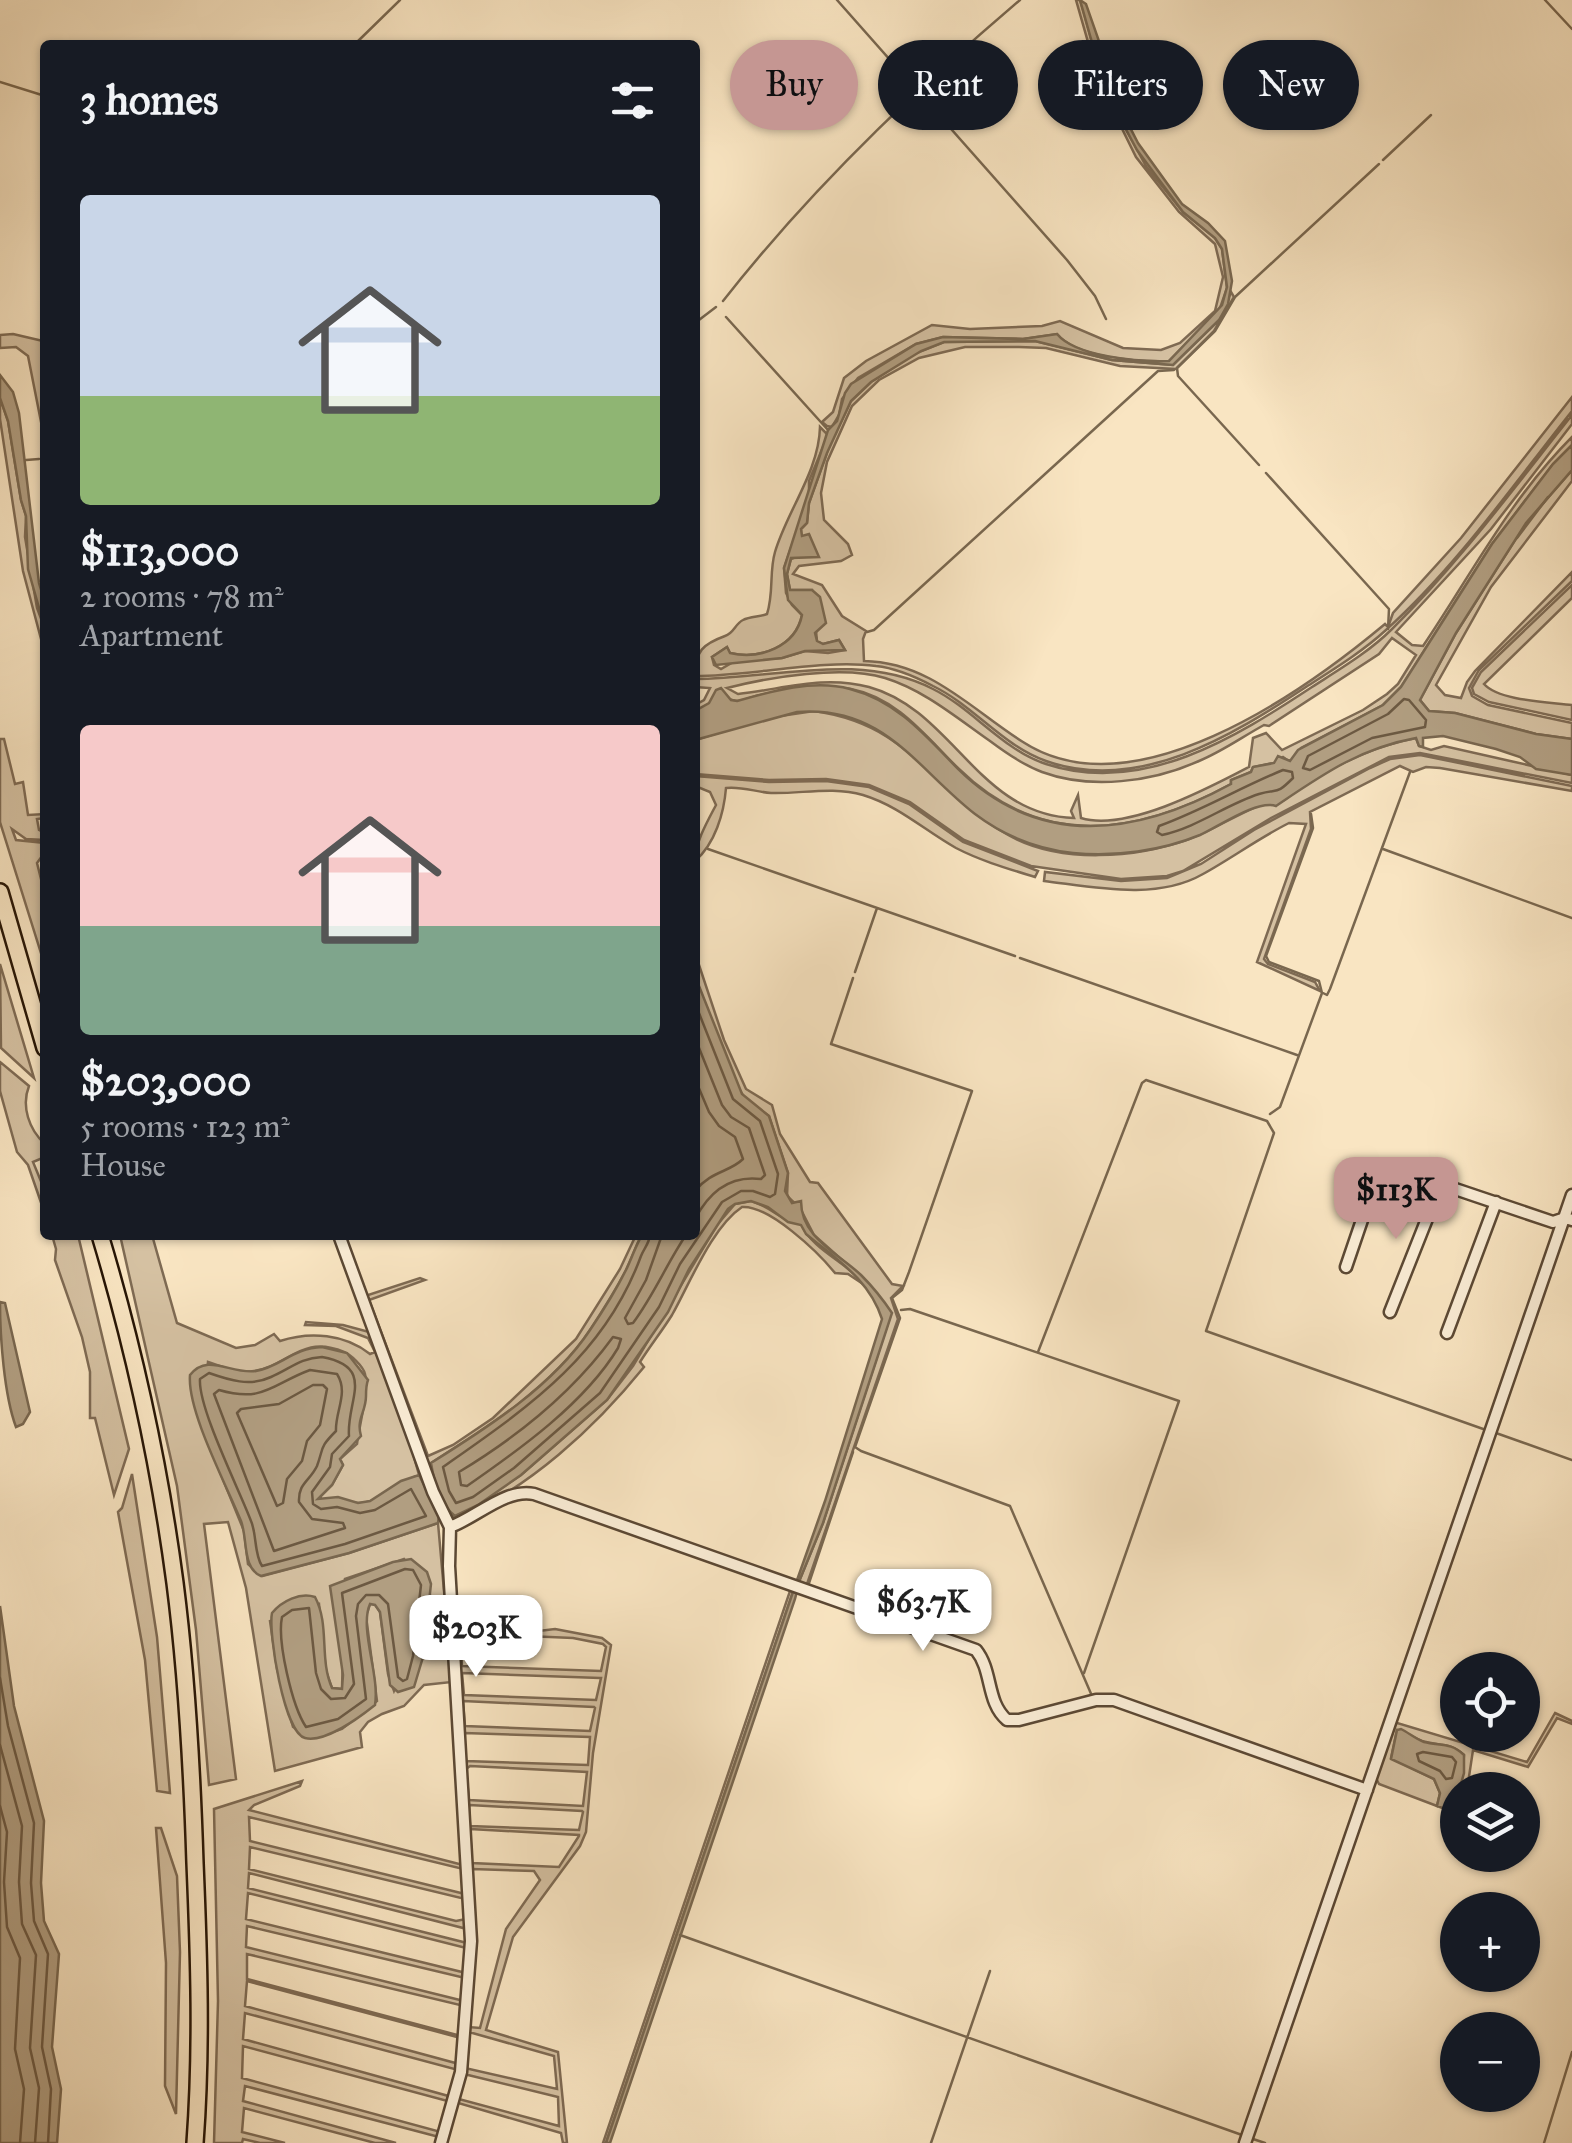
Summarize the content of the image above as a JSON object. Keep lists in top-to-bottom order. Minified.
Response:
{"page":{"chip":["Buy","Rent","Filters","New"],"heading":"3 homes","list":[{"name":"$113,000","note":"2 rooms · 78 m² · Apartment"},{"name":"$203,000","note":"5 rooms · 123 m² · House"}],"price":["$113K","$63.7K","$203K"],"map_buttons":["+","−"]}}
